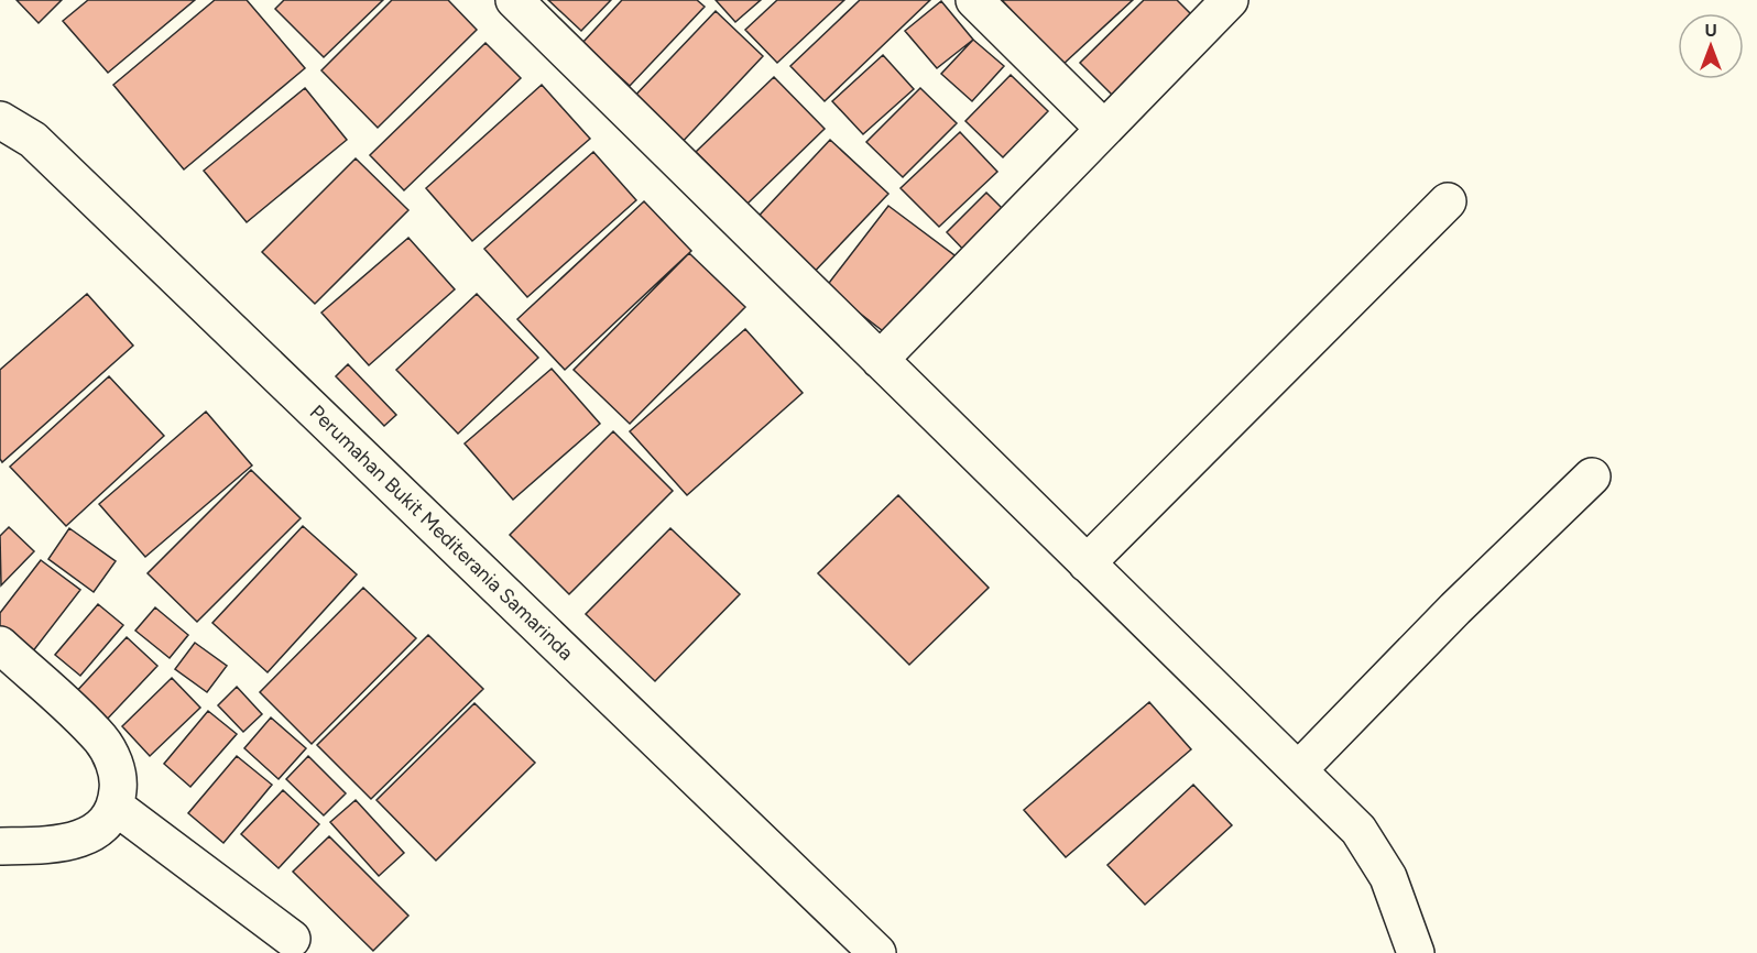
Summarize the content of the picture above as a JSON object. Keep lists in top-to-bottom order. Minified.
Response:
{"streets":{"street":["Perumahan Bukit Mediterania Samarinda"]},"north":"top"}
